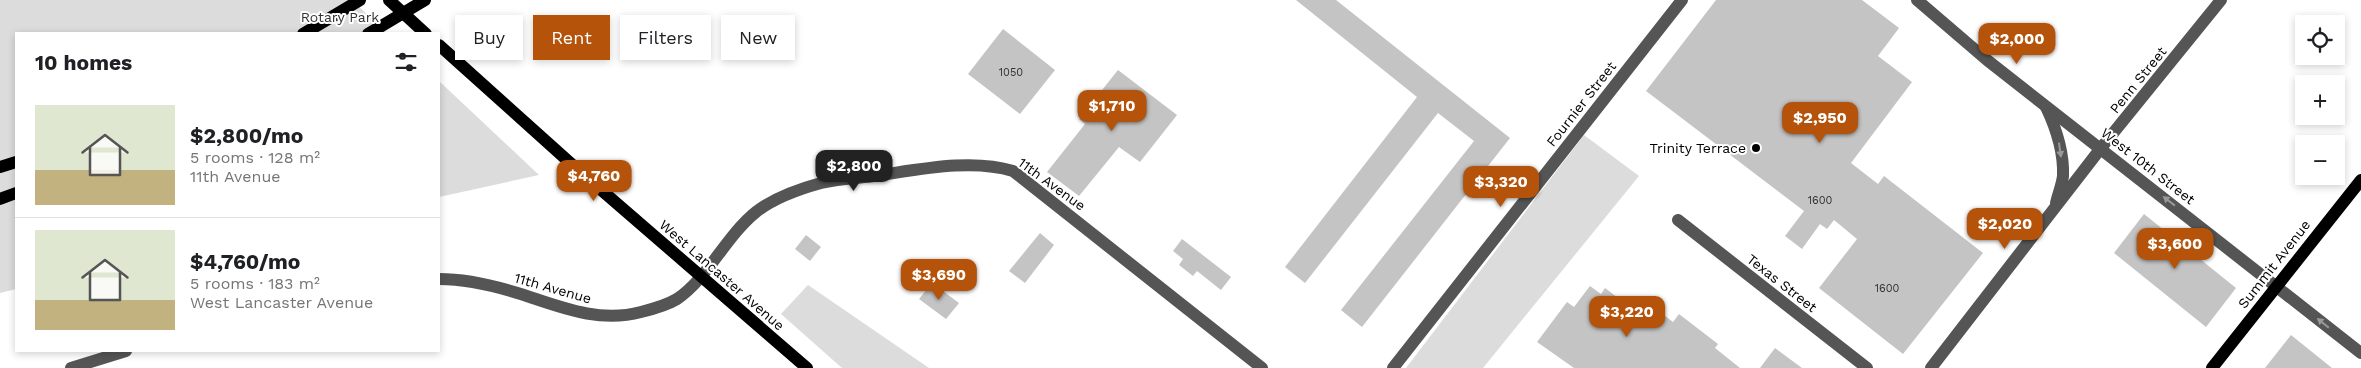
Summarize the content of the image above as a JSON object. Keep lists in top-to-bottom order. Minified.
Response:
{"streets":{"main road":["Summit Avenue","West Lancaster Avenue"],"street":["Penn Street","Fournier Street","West 10th Street","11th Avenue","Texas Street"]},"crossings":[["Penn Street","West 10th Street"],["West 10th Street","Summit Avenue"]],"one_way":["West 10th Street"],"parks":["Rotary Park"],"places":["Trinity Terrace"],"house_numbers":["1050","1600","1600"],"page":{"map_buttons":["+","−"],"chip":["Buy","Rent","Filters","New"],"price":["$2,000","$1,710","$2,950","$2,800","$4,760","$3,320","$2,020","$3,600","$3,690","$3,220"],"heading":"10 homes","list":[{"name":"$2,800/mo","note":"5 rooms · 128 m² · 11th Avenue"},{"name":"$4,760/mo","note":"5 rooms · 183 m² · West Lancaster Avenue"}]}}
